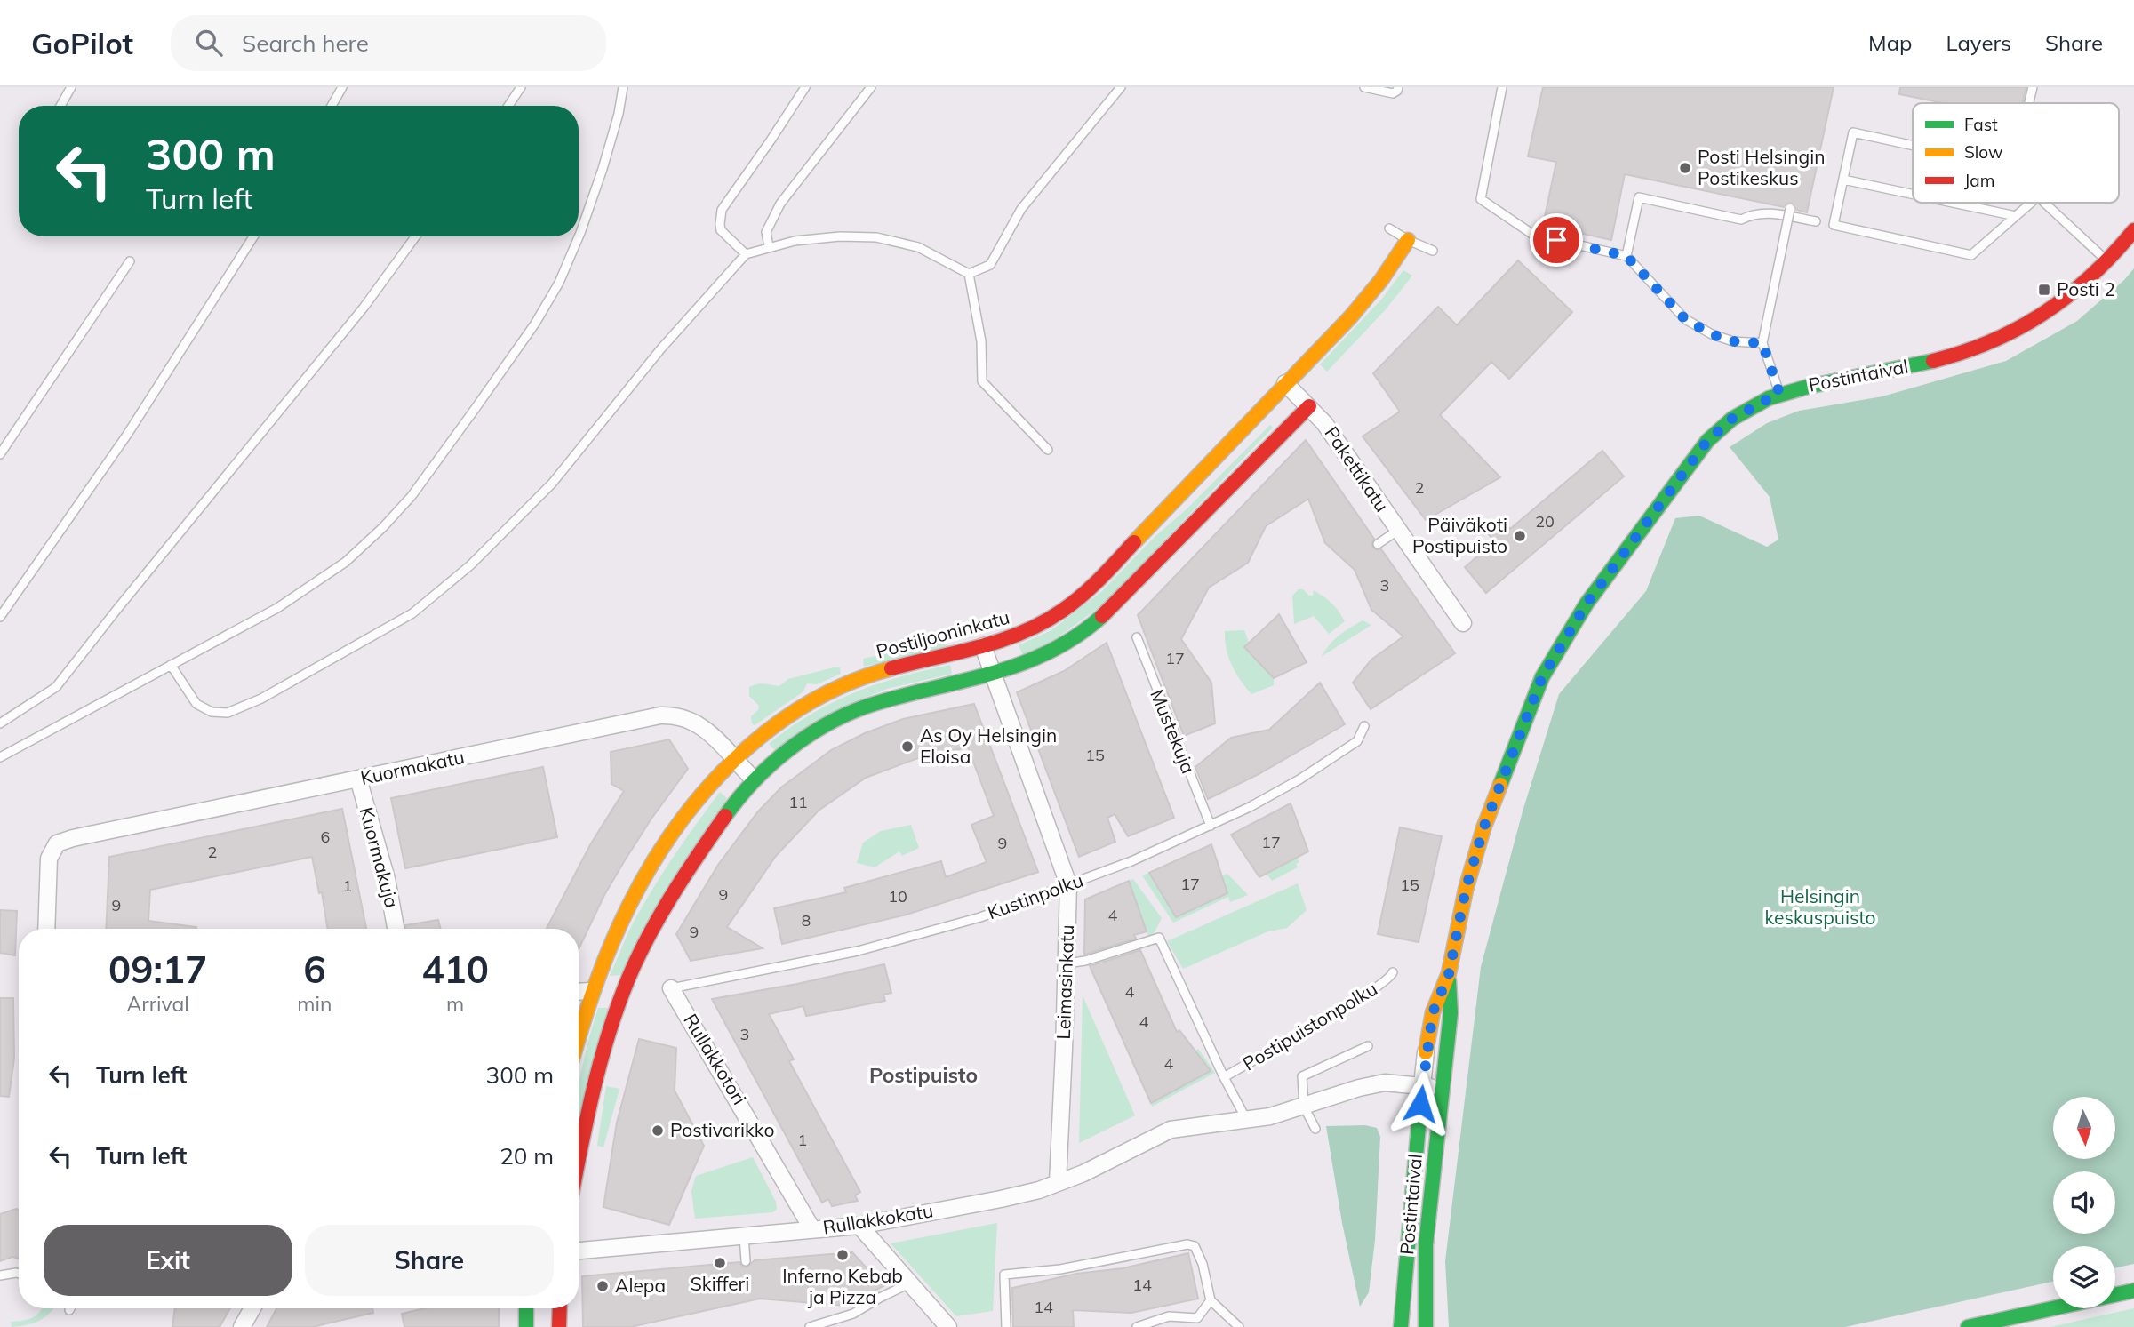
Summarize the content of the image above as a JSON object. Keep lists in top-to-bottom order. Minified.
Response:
{"streets":{"street":["Postintaival","Pakettikatu","Postiljooninkatu","Kuormakatu","Kuormakuja","Leimasinkatu","Rullakkotori","Rullakkokatu"],"lane":["Mustekuja","Kustinpolku","Postipuistonpolku"]},"crossings":[["Postintaival","Rullakkokatu"],["Pakettikatu","Postiljooninkatu"],["Postiljooninkatu","Kuormakatu"],["Postiljooninkatu","Leimasinkatu"],["Mustekuja","Kustinpolku"],["Kuormakatu","Kuormakuja"],["Kustinpolku","Leimasinkatu"],["Kustinpolku","Rullakkotori"],["Leimasinkatu","Rullakkokatu"],["Rullakkotori","Rullakkokatu"]],"districts":["Postipuisto"],"parks":["Helsingin keskuspuisto"],"places":{"other":["Posti Helsingin Postikeskus","Päiväkoti Postipuisto","As Oy Helsingin Eloisa","Postivarikko","Inferno Kebab ja Pizza","Skifferi","Alepa"],"transit":["Posti 2"]},"house_numbers":["2","20","3","17","15","11","6","17","9","2","17","15","1","9","10","9","4","8","9","4","4","3","4","1","14","14"],"legend":["Fast","Slow","Jam"],"north":"bottom","page":{"header":"GoPilot","search":"Search here","nav":["Map","Layers","Share"],"turn":["300 m","Turn left"],"eta":["09:17","Arrival","6","min","410","m"],"list":[{"name":"Turn left","value":"300 m"},{"name":"Turn left","value":"20 m"}],"buttons":["Exit","Share"]}}
